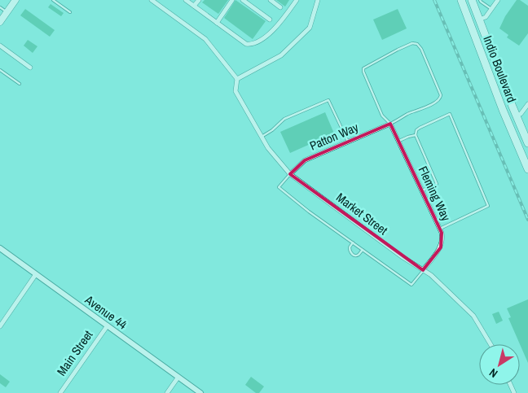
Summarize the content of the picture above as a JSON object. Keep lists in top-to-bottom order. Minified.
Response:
{"streets":{"main road":["Indio Boulevard"],"street":["Patton Way","Fleming Way","Market Street","Avenue 44","Main Street"]},"crossings":[["Patton Way","Fleming Way"],["Patton Way","Market Street"],["Fleming Way","Market Street"],["Avenue 44","Main Street"]],"north":"bottom left"}
